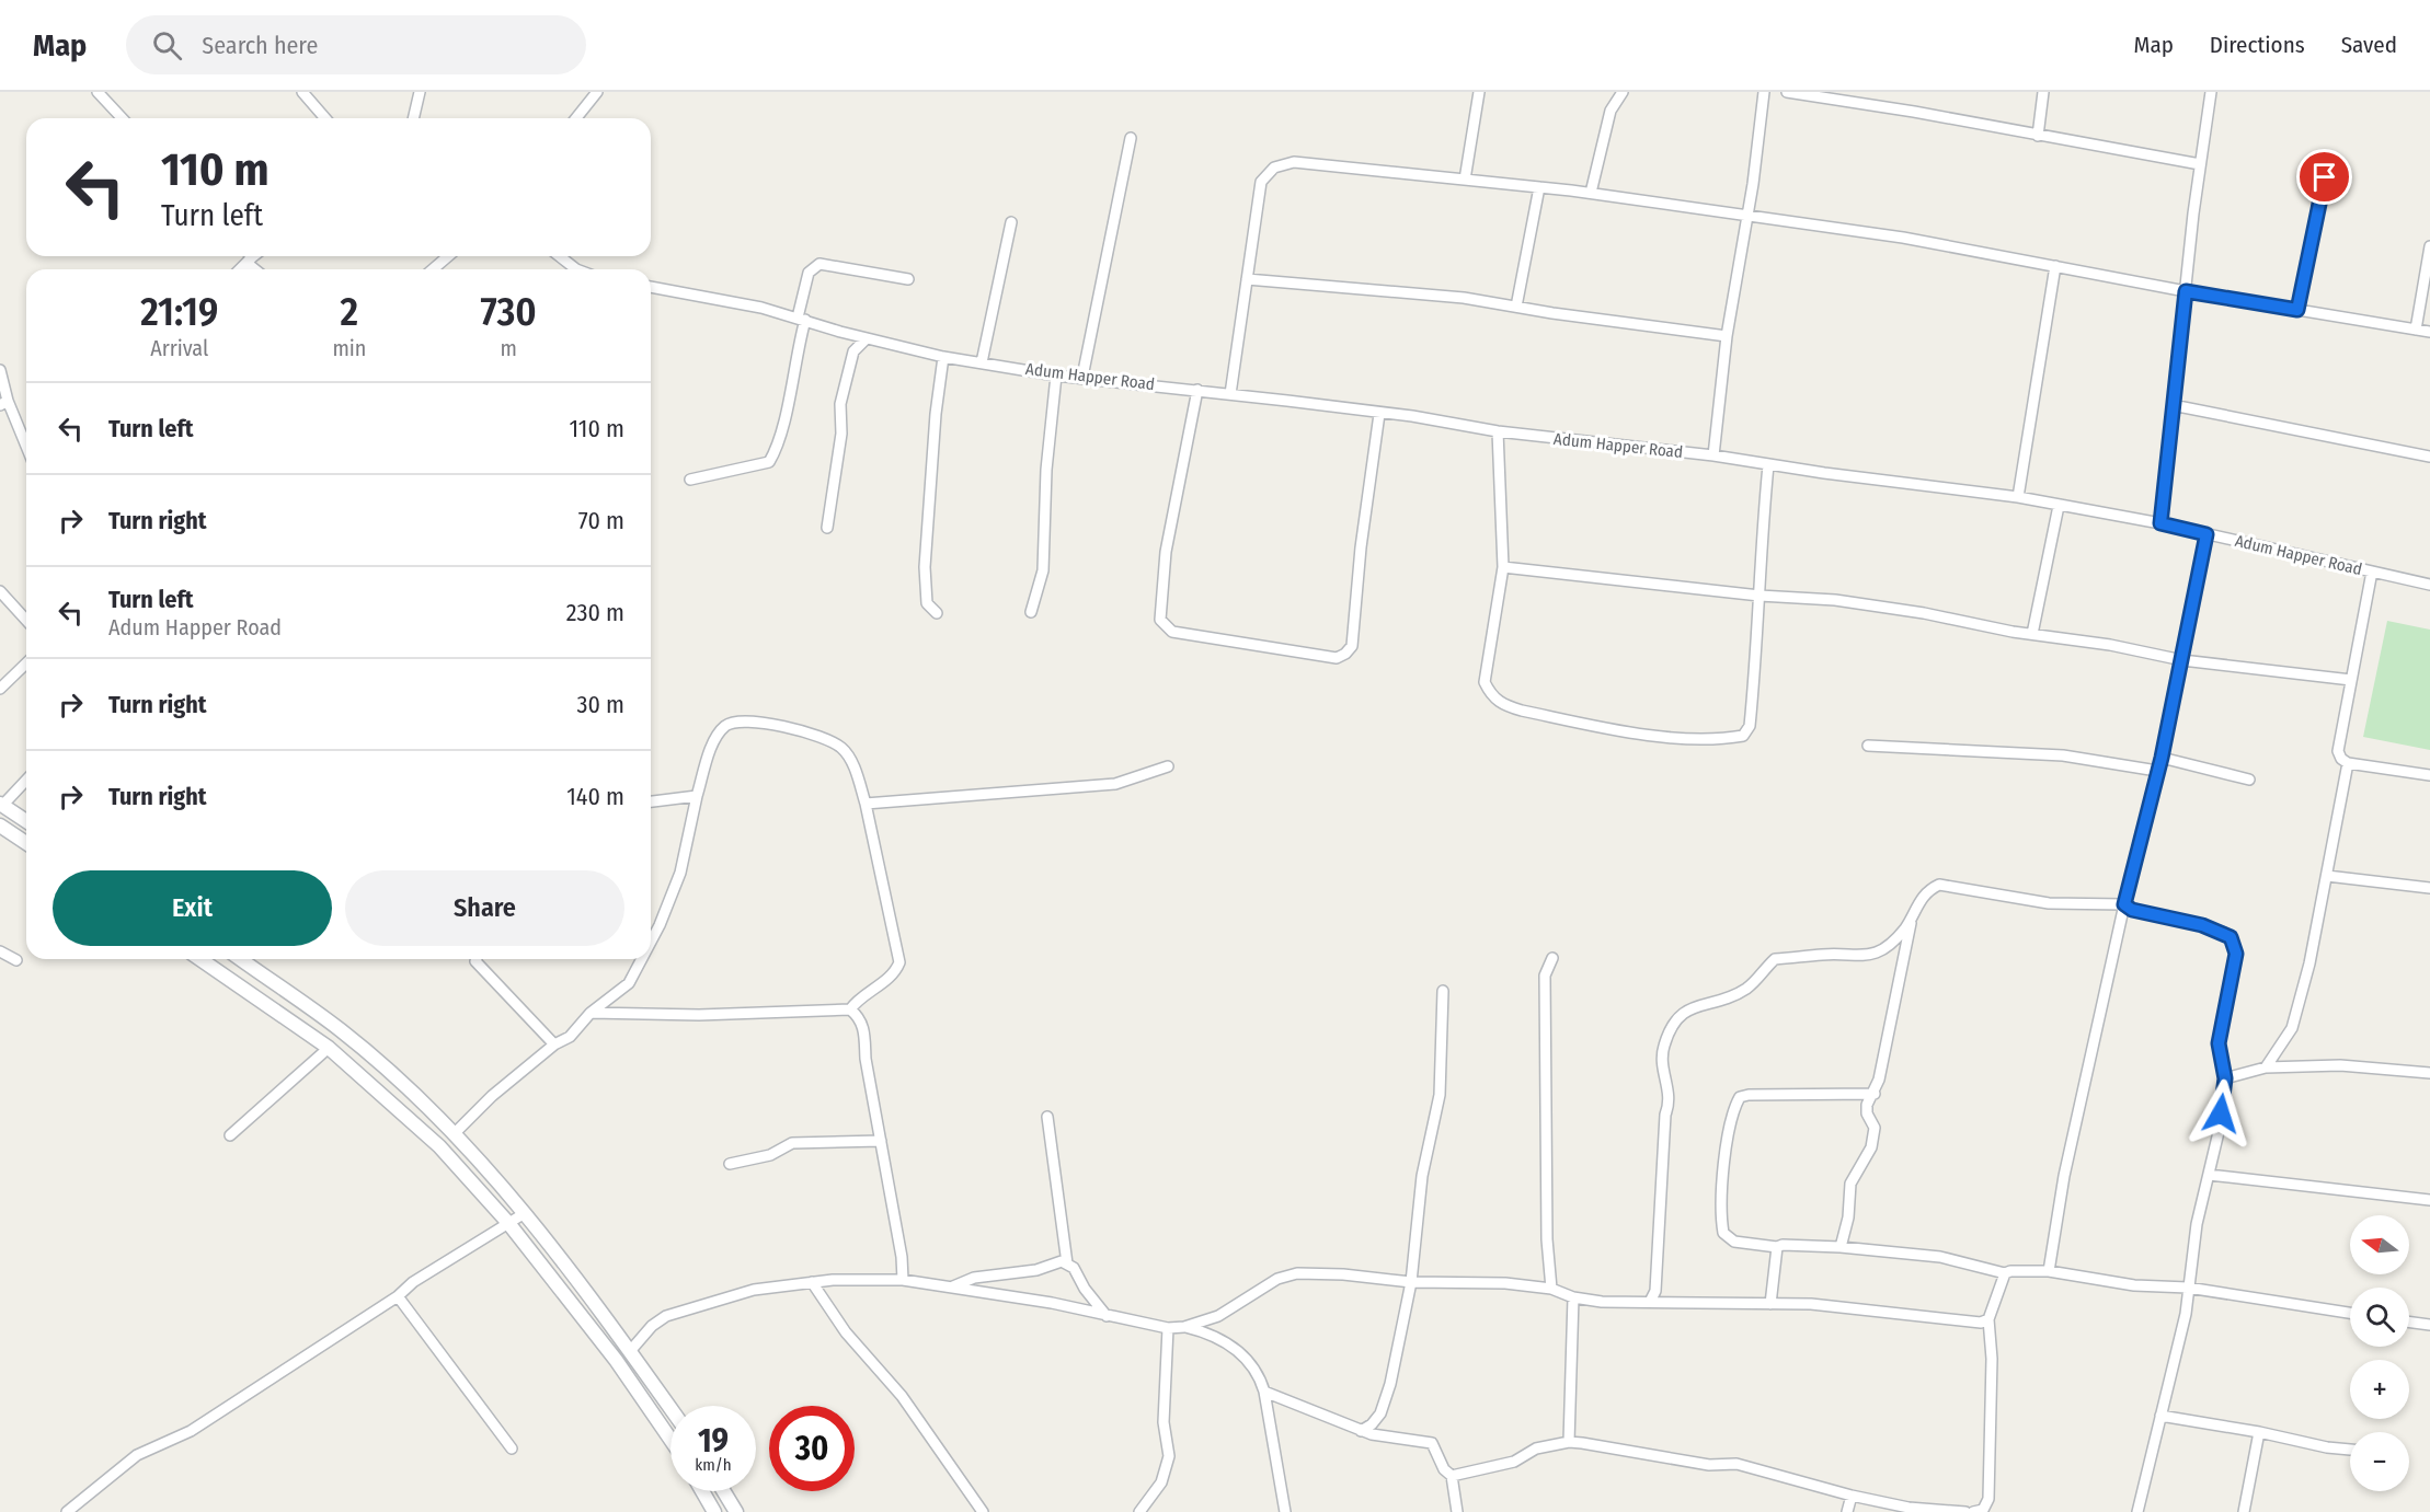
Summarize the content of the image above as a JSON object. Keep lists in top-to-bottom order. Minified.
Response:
{"streets":{"street":["Adum Happer Road"]},"north":"left","page":{"header":"Map","search":"Search here","nav":["Map","Directions","Saved"],"turn":["110 m","Turn left"],"eta":["21:19","Arrival","2","min","730","m"],"list":[{"name":"Turn left","value":"110 m"},{"name":"Turn right","value":"70 m"},{"name":"Turn left","note":"Adum Happer Road","value":"230 m"},{"name":"Turn right","value":"30 m"},{"name":"Turn right","value":"140 m"}],"buttons":["Exit","Share"],"map_buttons":["+","−"],"speed":"19 km/h","limit":"30"}}
